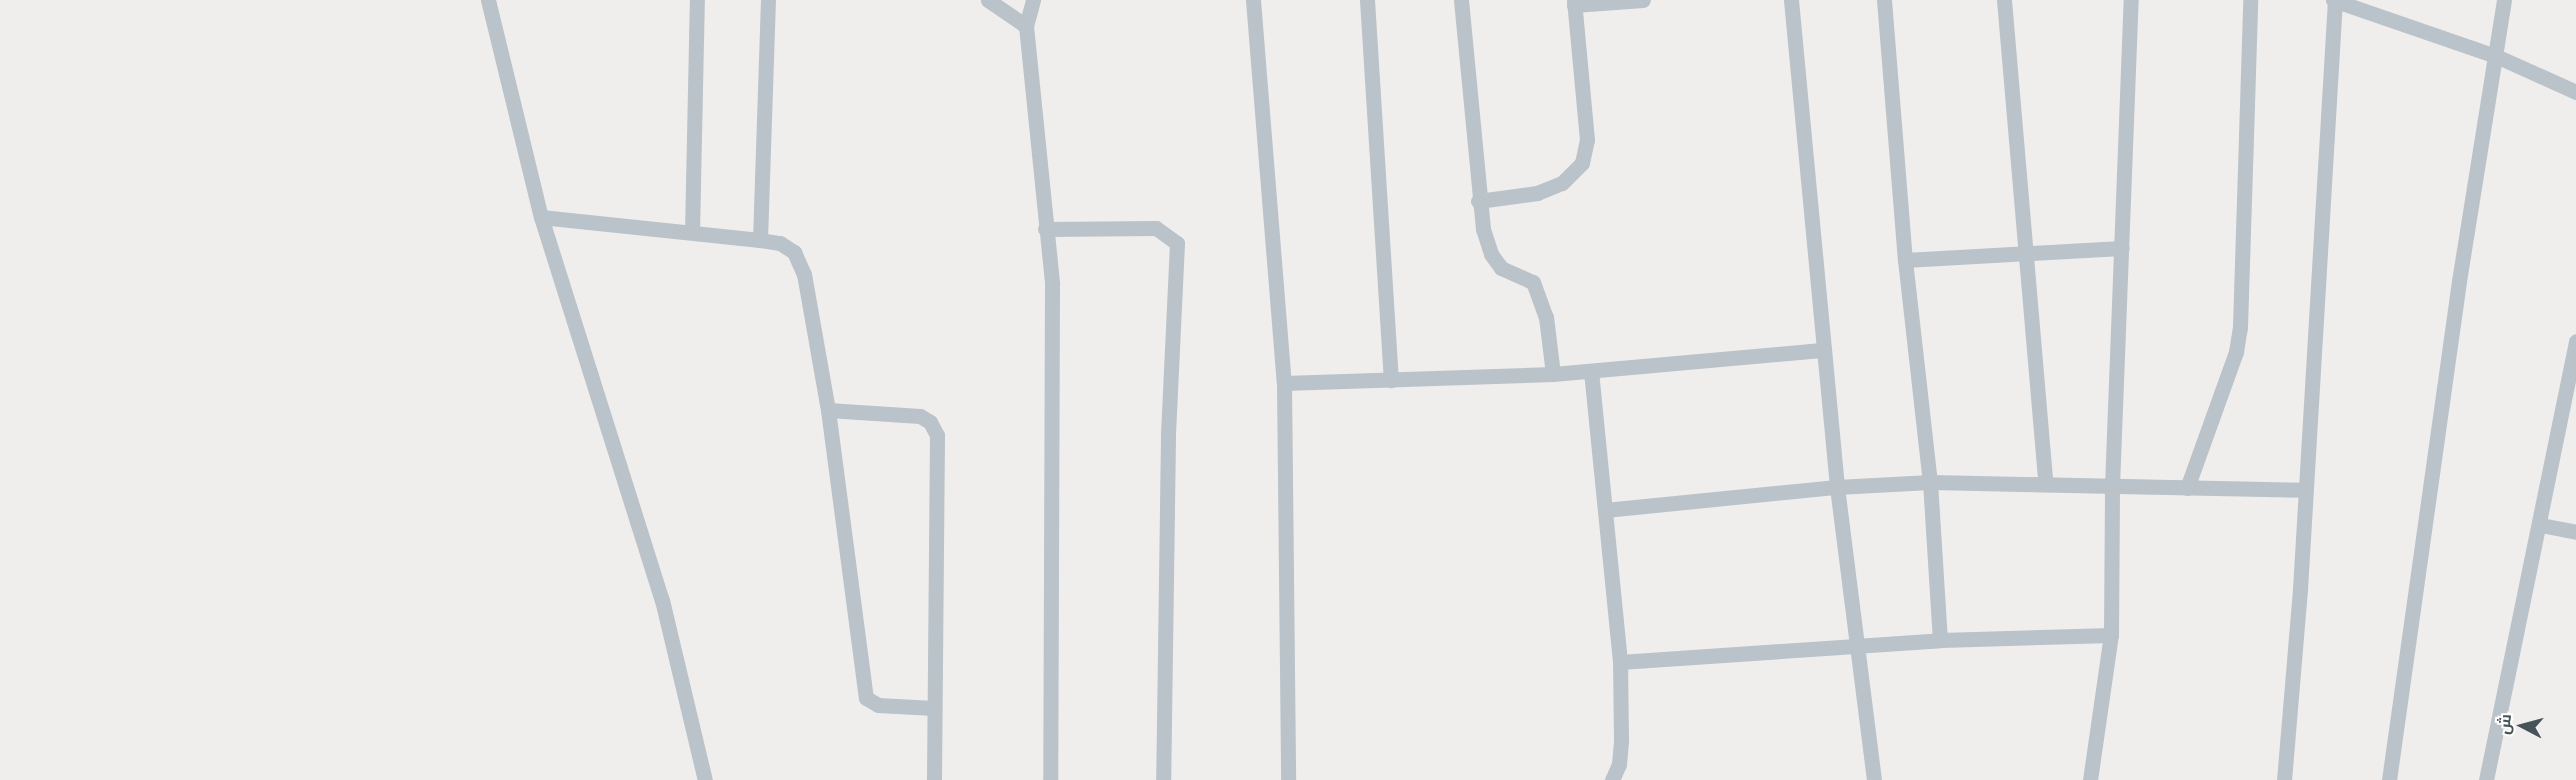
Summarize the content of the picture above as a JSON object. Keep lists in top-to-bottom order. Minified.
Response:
{"north":"left"}
